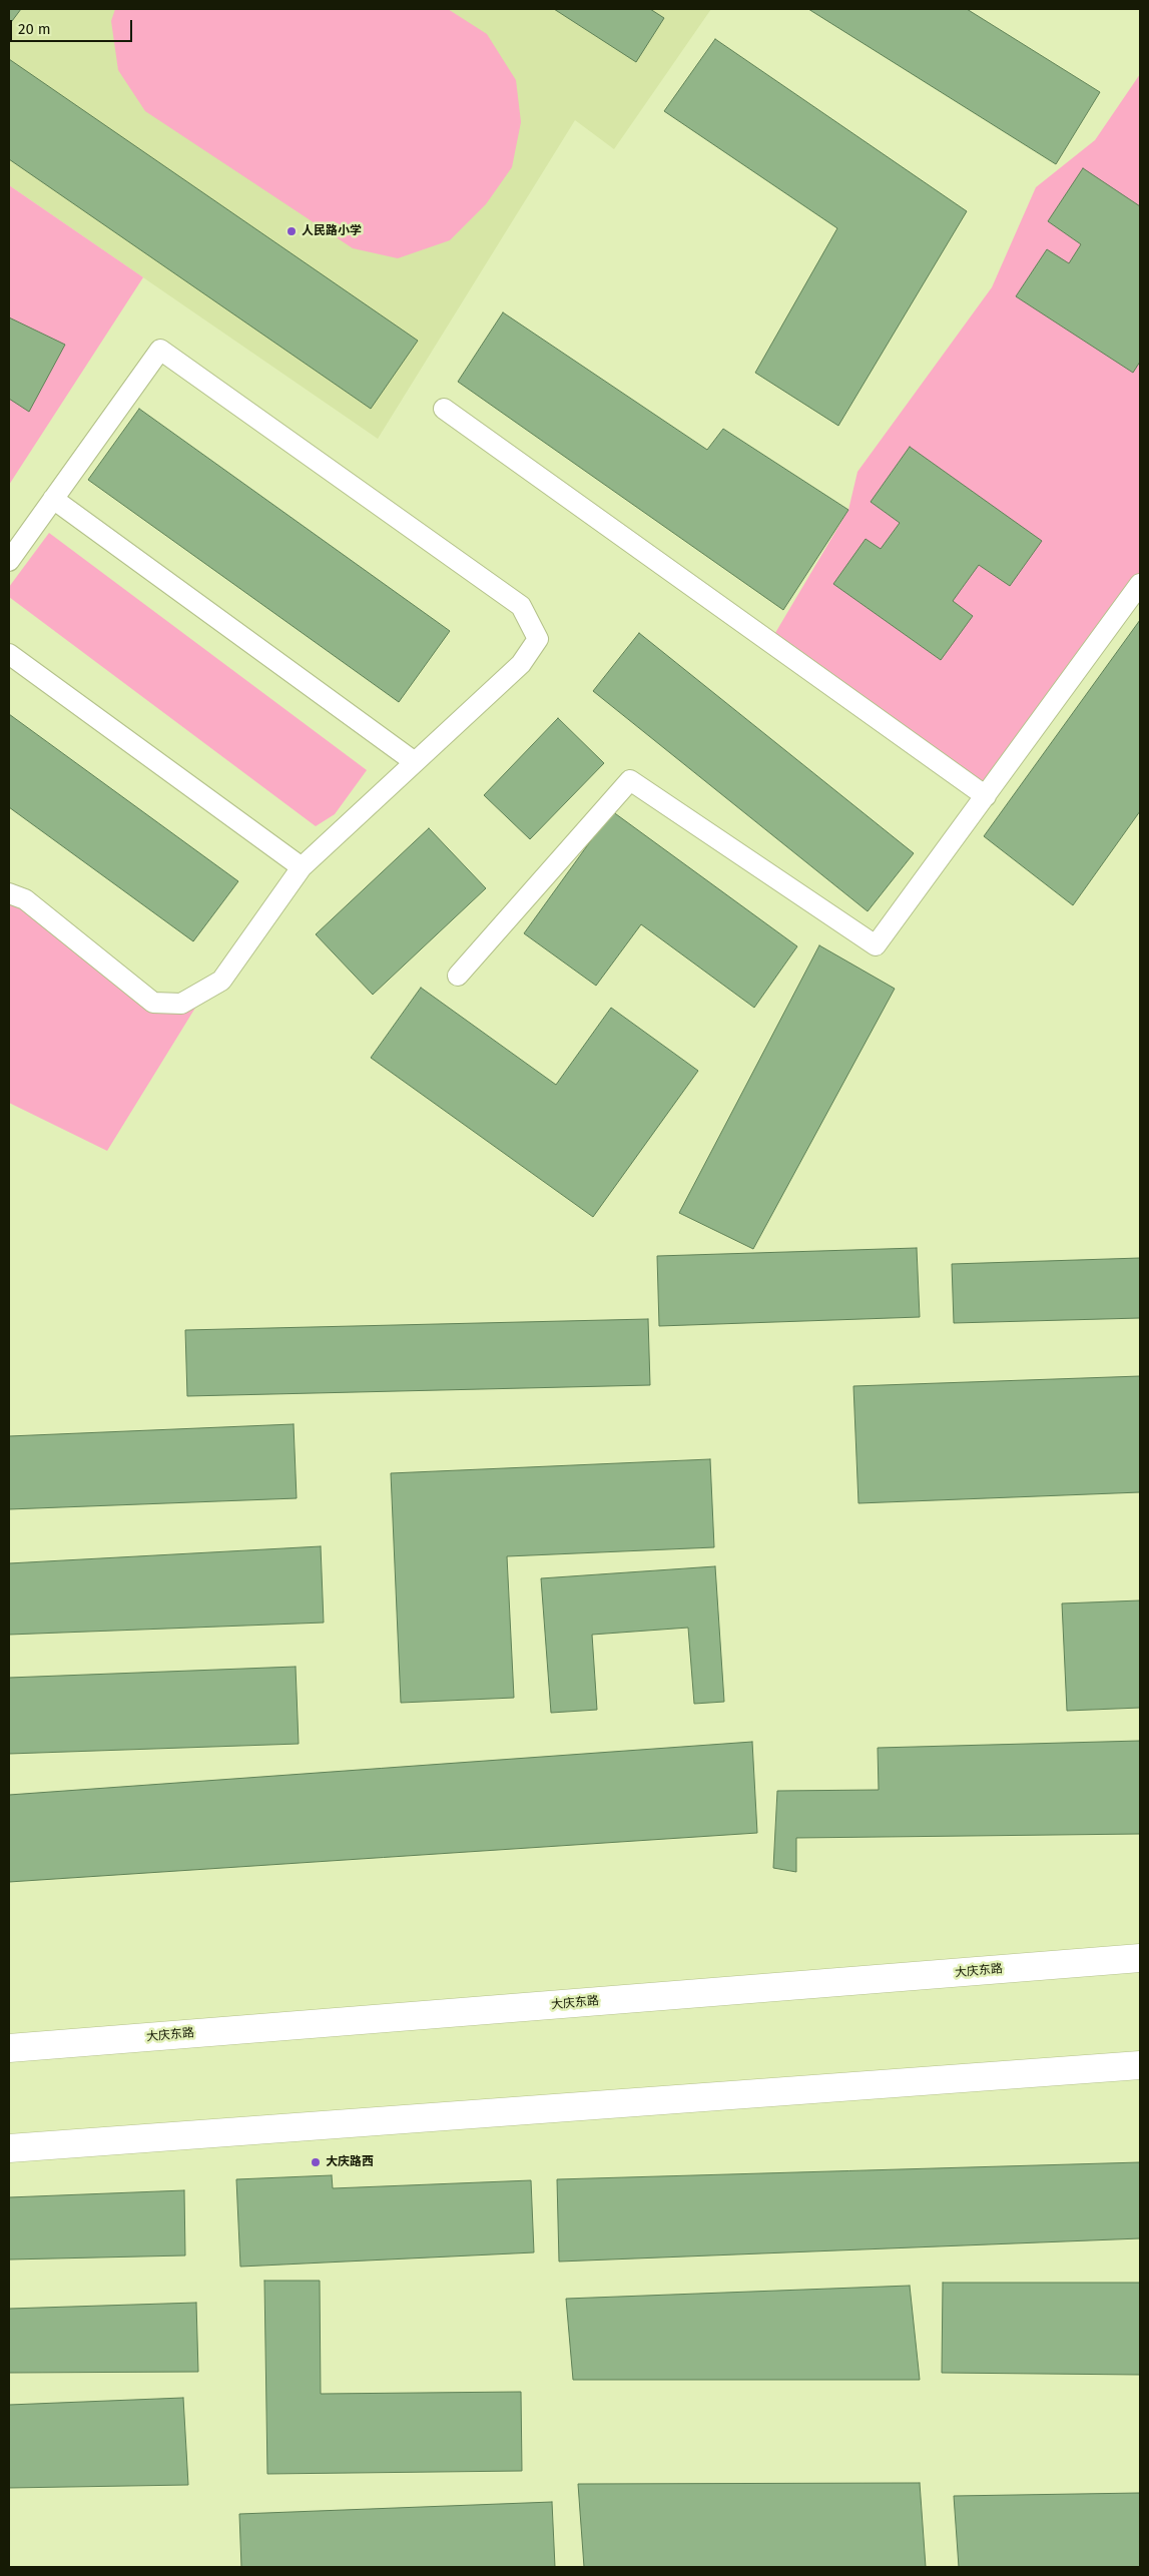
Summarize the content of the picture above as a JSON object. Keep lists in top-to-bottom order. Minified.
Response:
{"streets":{"main road":["大庆东路"]},"places":["人民路小学","大庆路西"],"scale_bar":"20 m"}
